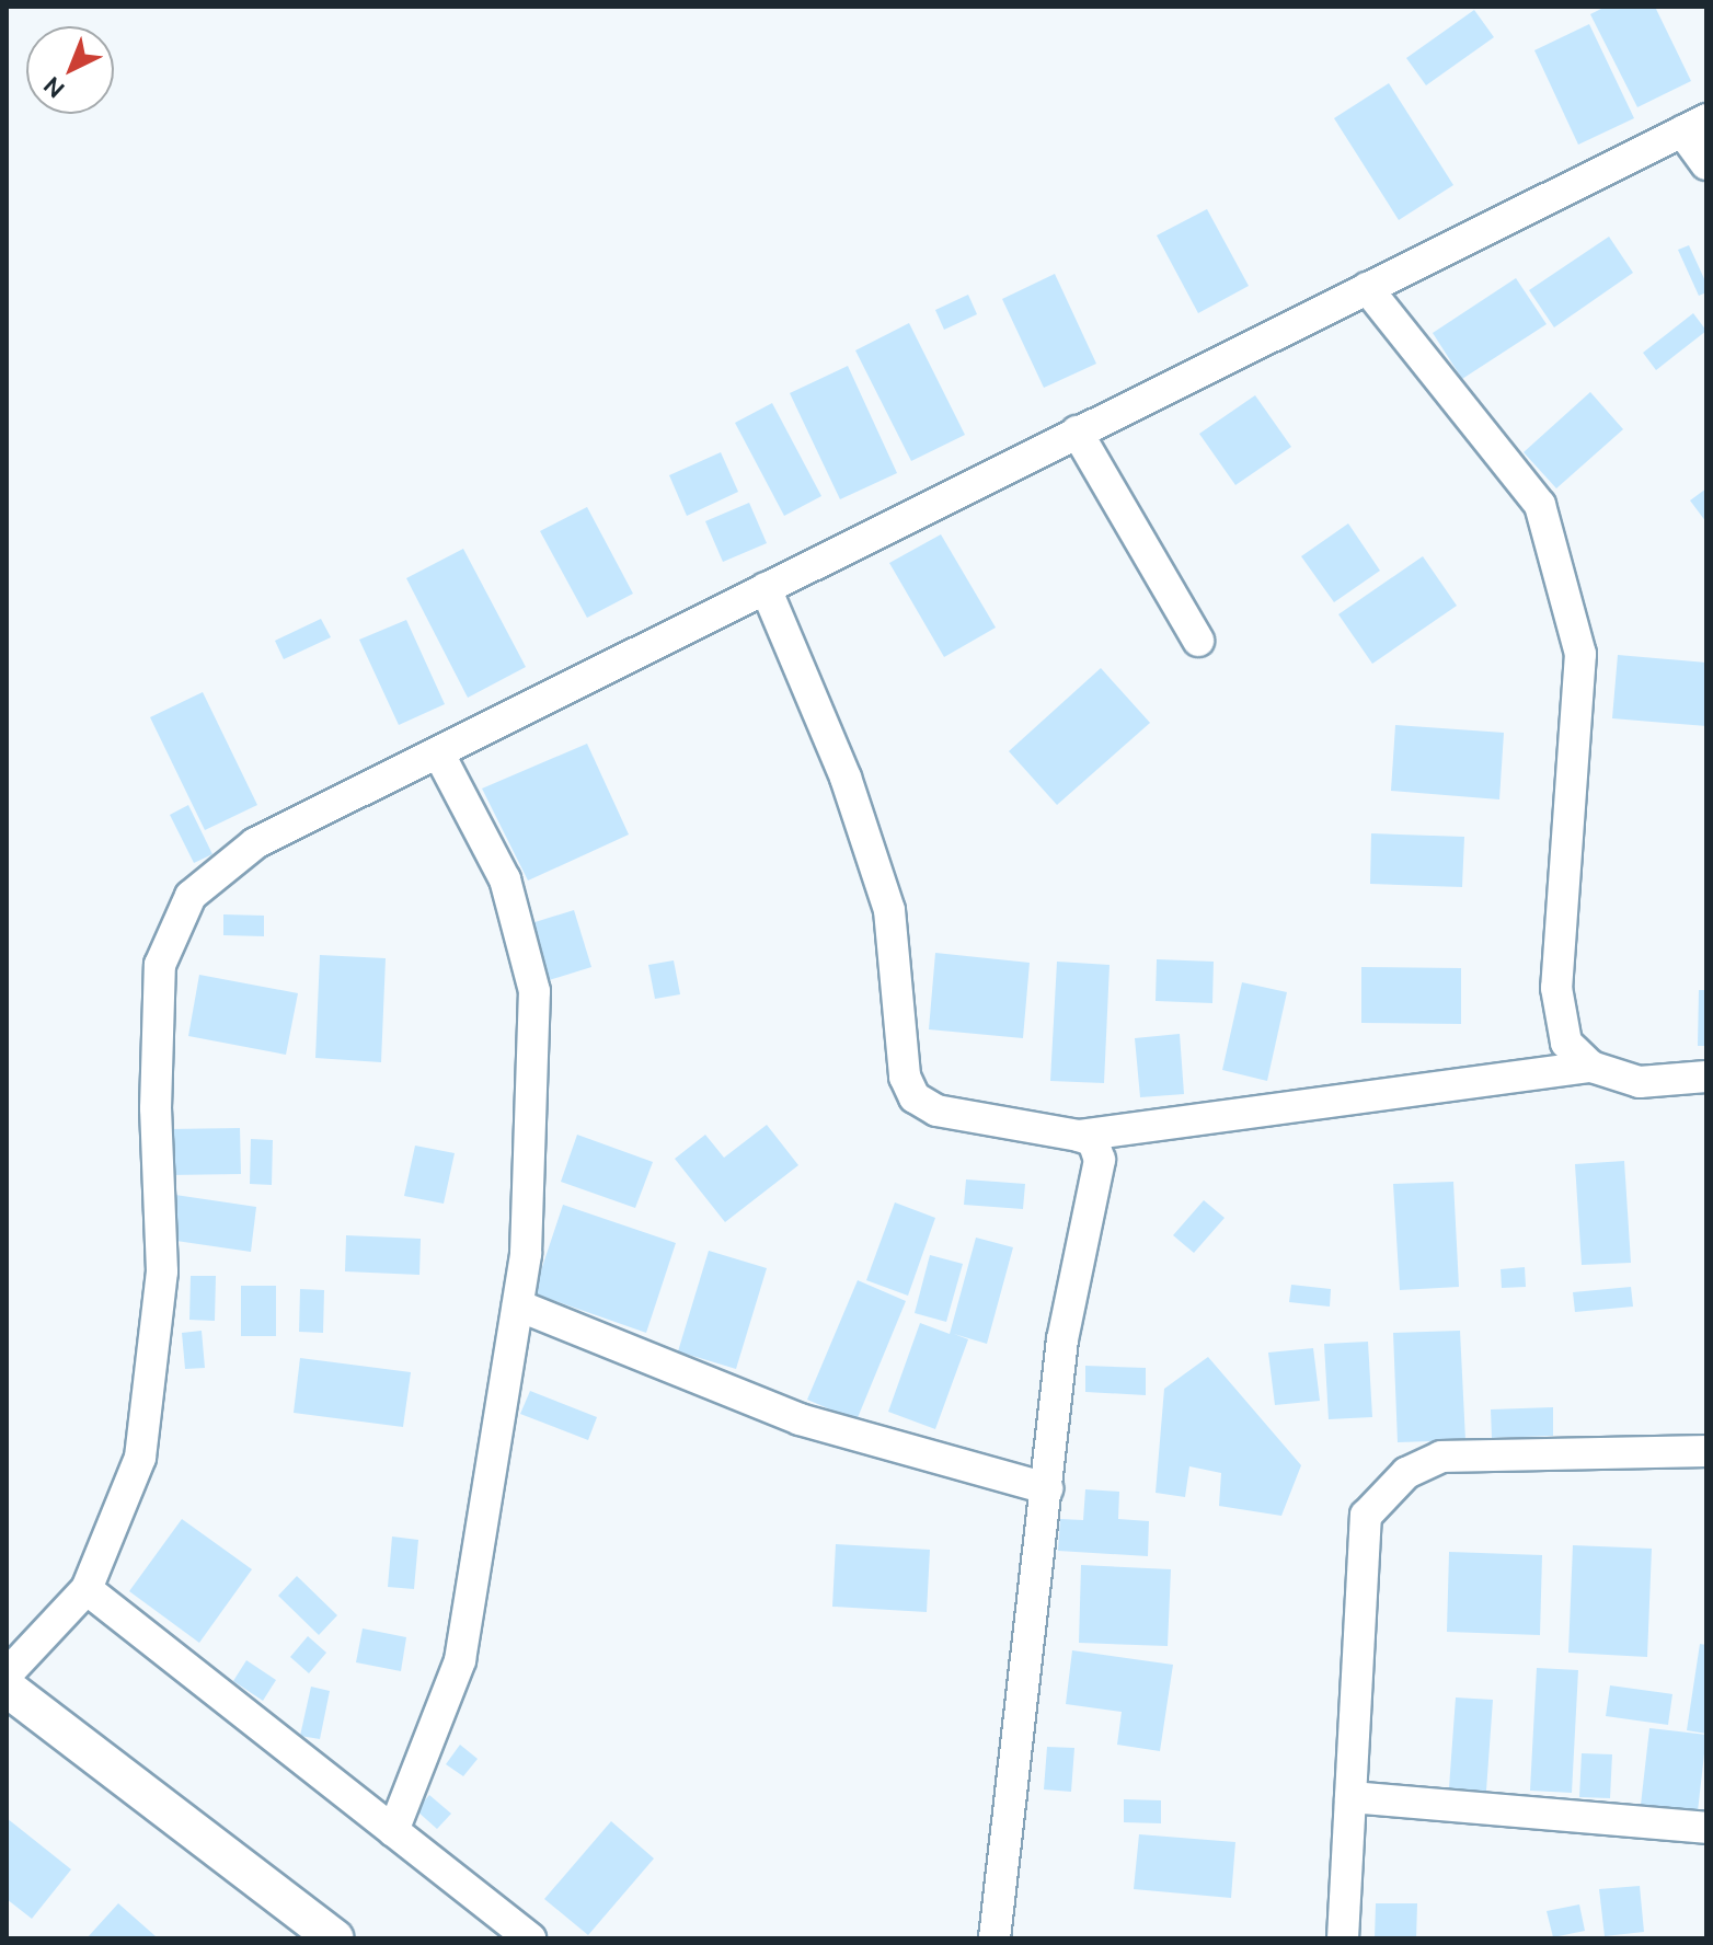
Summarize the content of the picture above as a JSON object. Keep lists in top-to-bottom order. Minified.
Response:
{"north":"bottom left"}
